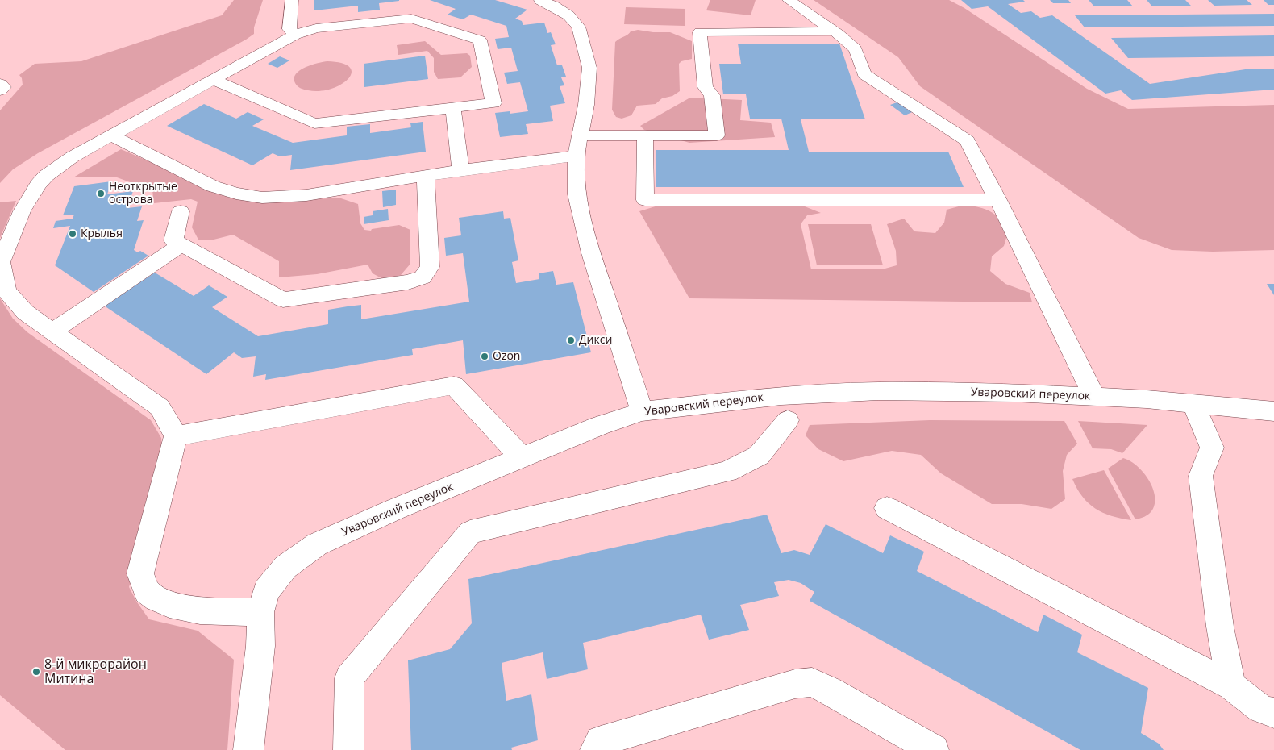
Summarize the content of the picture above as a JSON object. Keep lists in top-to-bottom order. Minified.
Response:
{"streets":{"street":["Уваровский переулок"]},"places":["Неоткрытые острова","Крылья","Дикси","Ozon","8-й микрорайон Митина"]}
